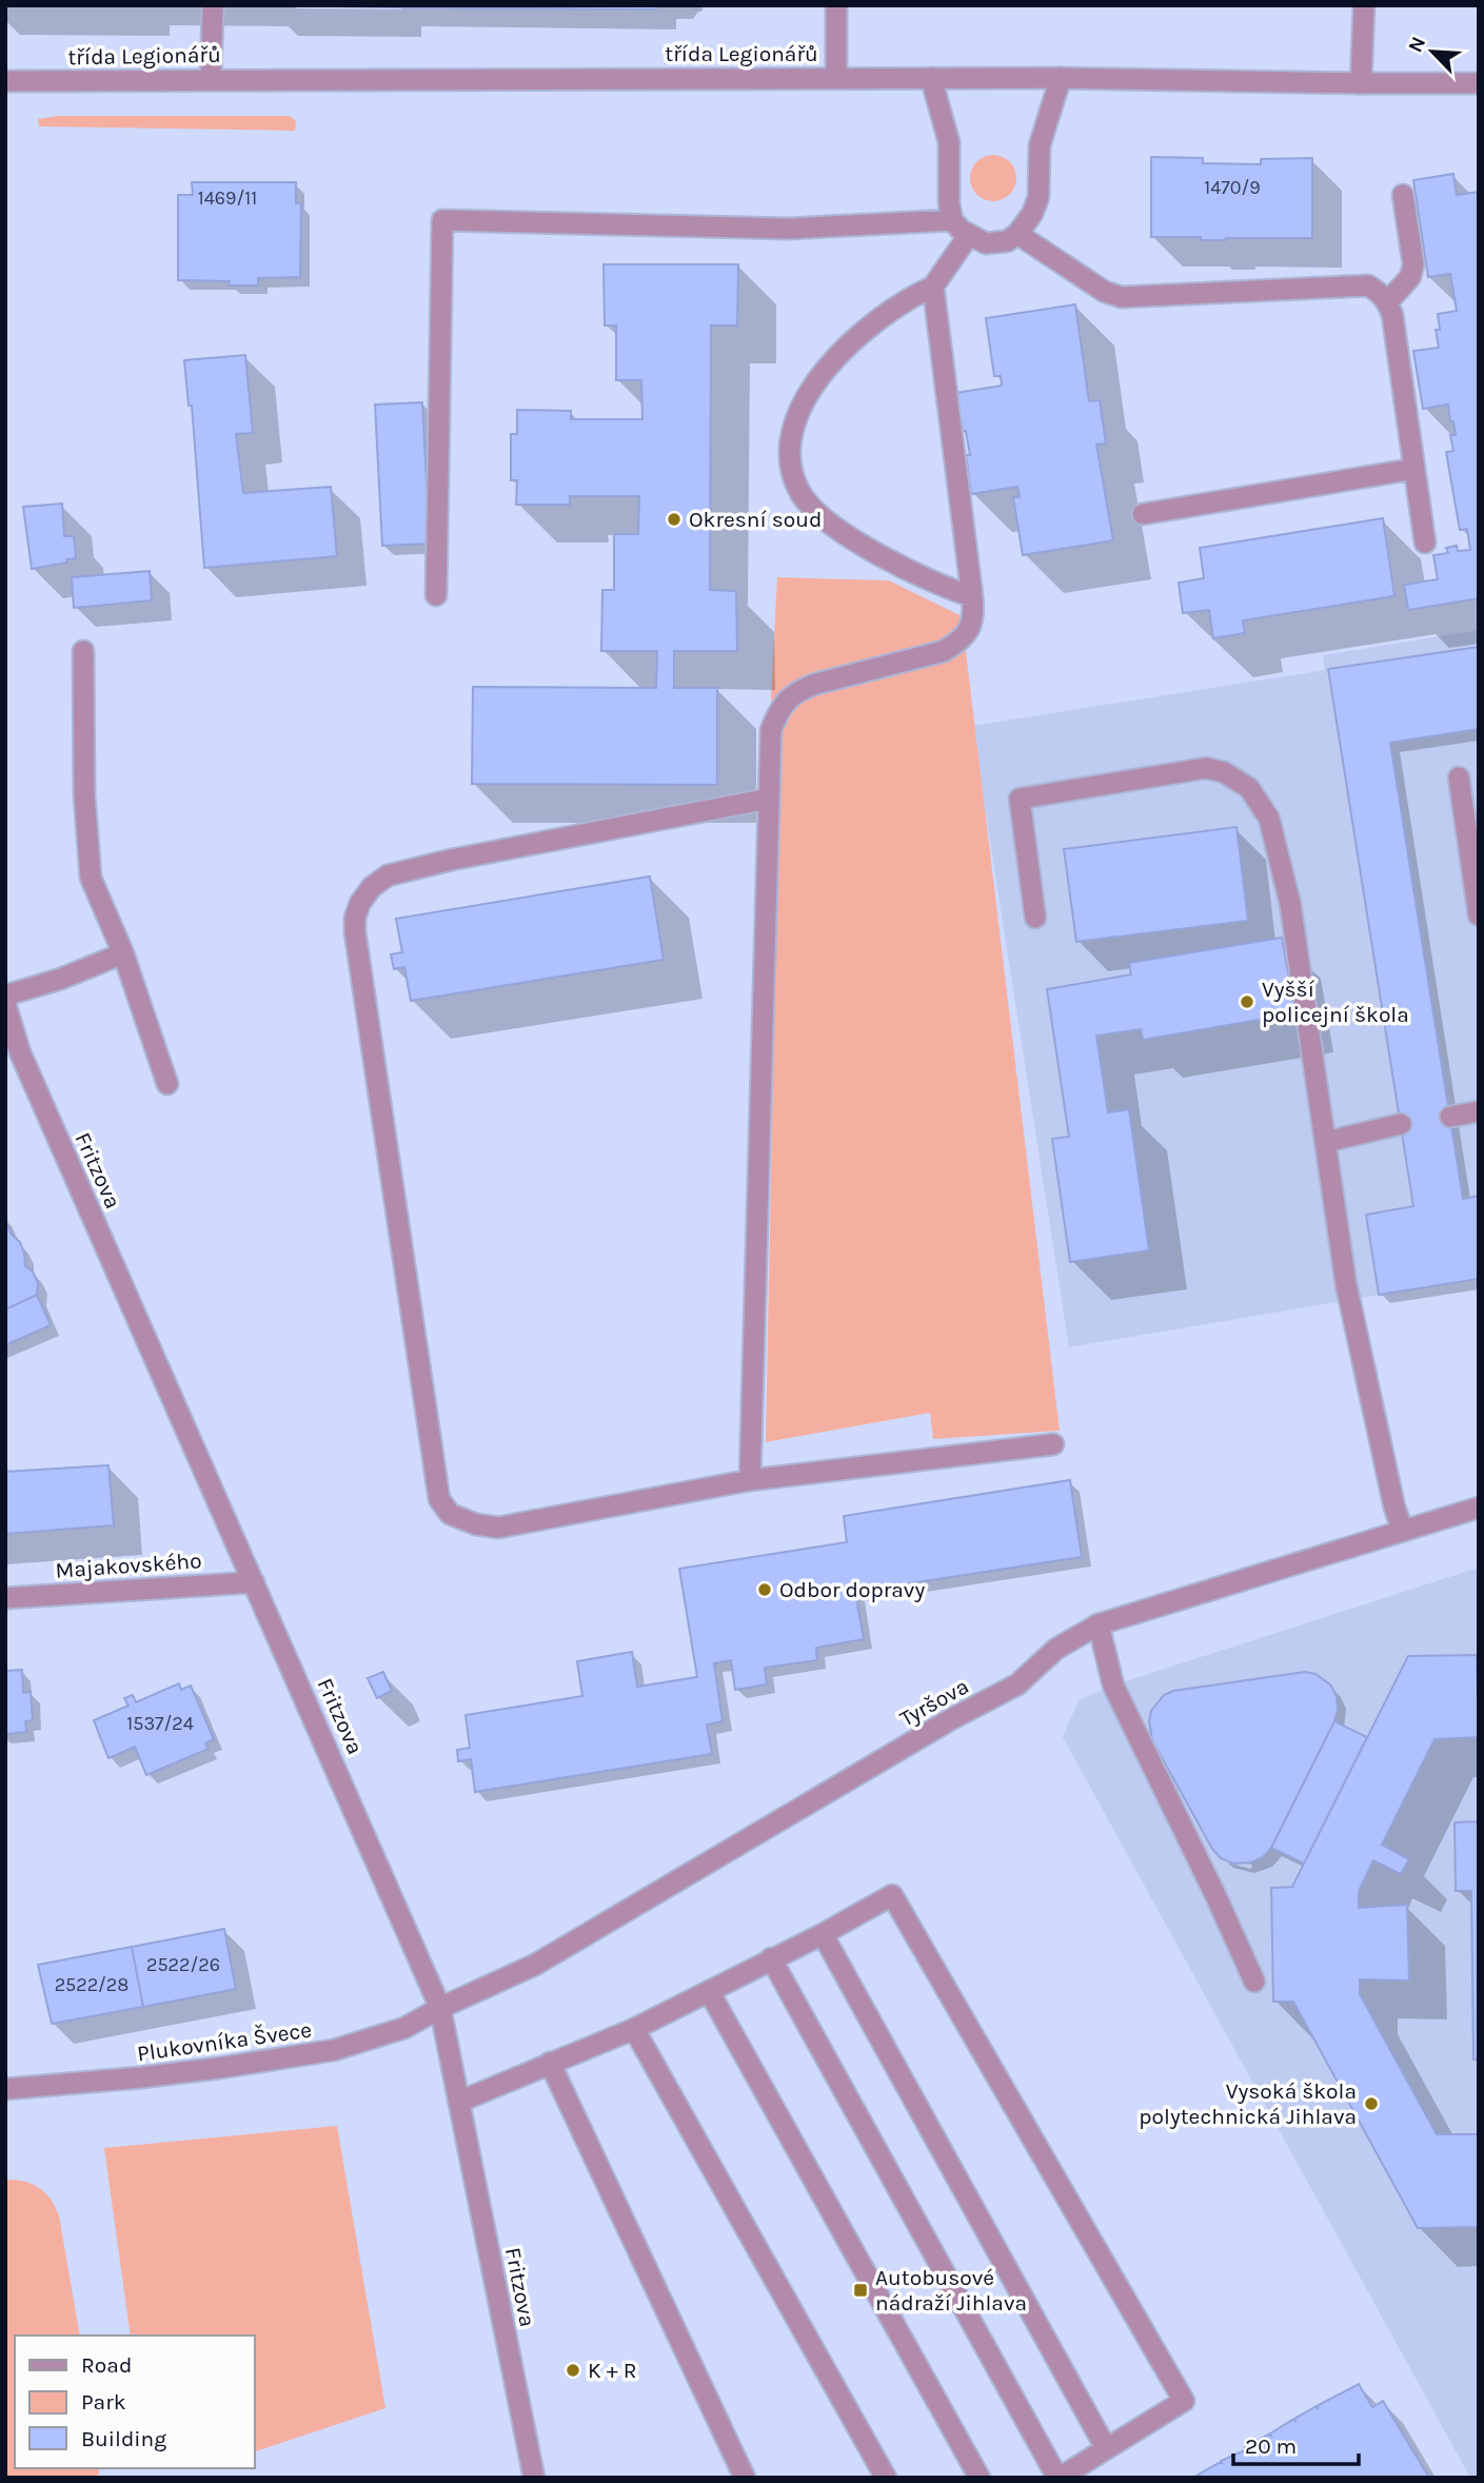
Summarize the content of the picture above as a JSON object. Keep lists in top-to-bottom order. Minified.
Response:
{"streets":{"street":["třída Legionářů","Fritzova","Majakovského","Tyršova","Plukovníka Švece"]},"crossings":[["Fritzova","Majakovského"],["Fritzova","Tyršova"],["Fritzova","Plukovníka Švece"],["Tyršova","Plukovníka Švece"]],"places":{"other":["Okresní soud","Vyšší policejní škola","Odbor dopravy","Vysoká škola polytechnická Jihlava","K + R"],"transit":["Autobusové nádraží Jihlava"]},"house_numbers":["1470/9","1469/11","1537/24","2522/26","2522/28"],"legend":["Road","Park","Building"],"scale_bar":"20 m","north":"top left"}
